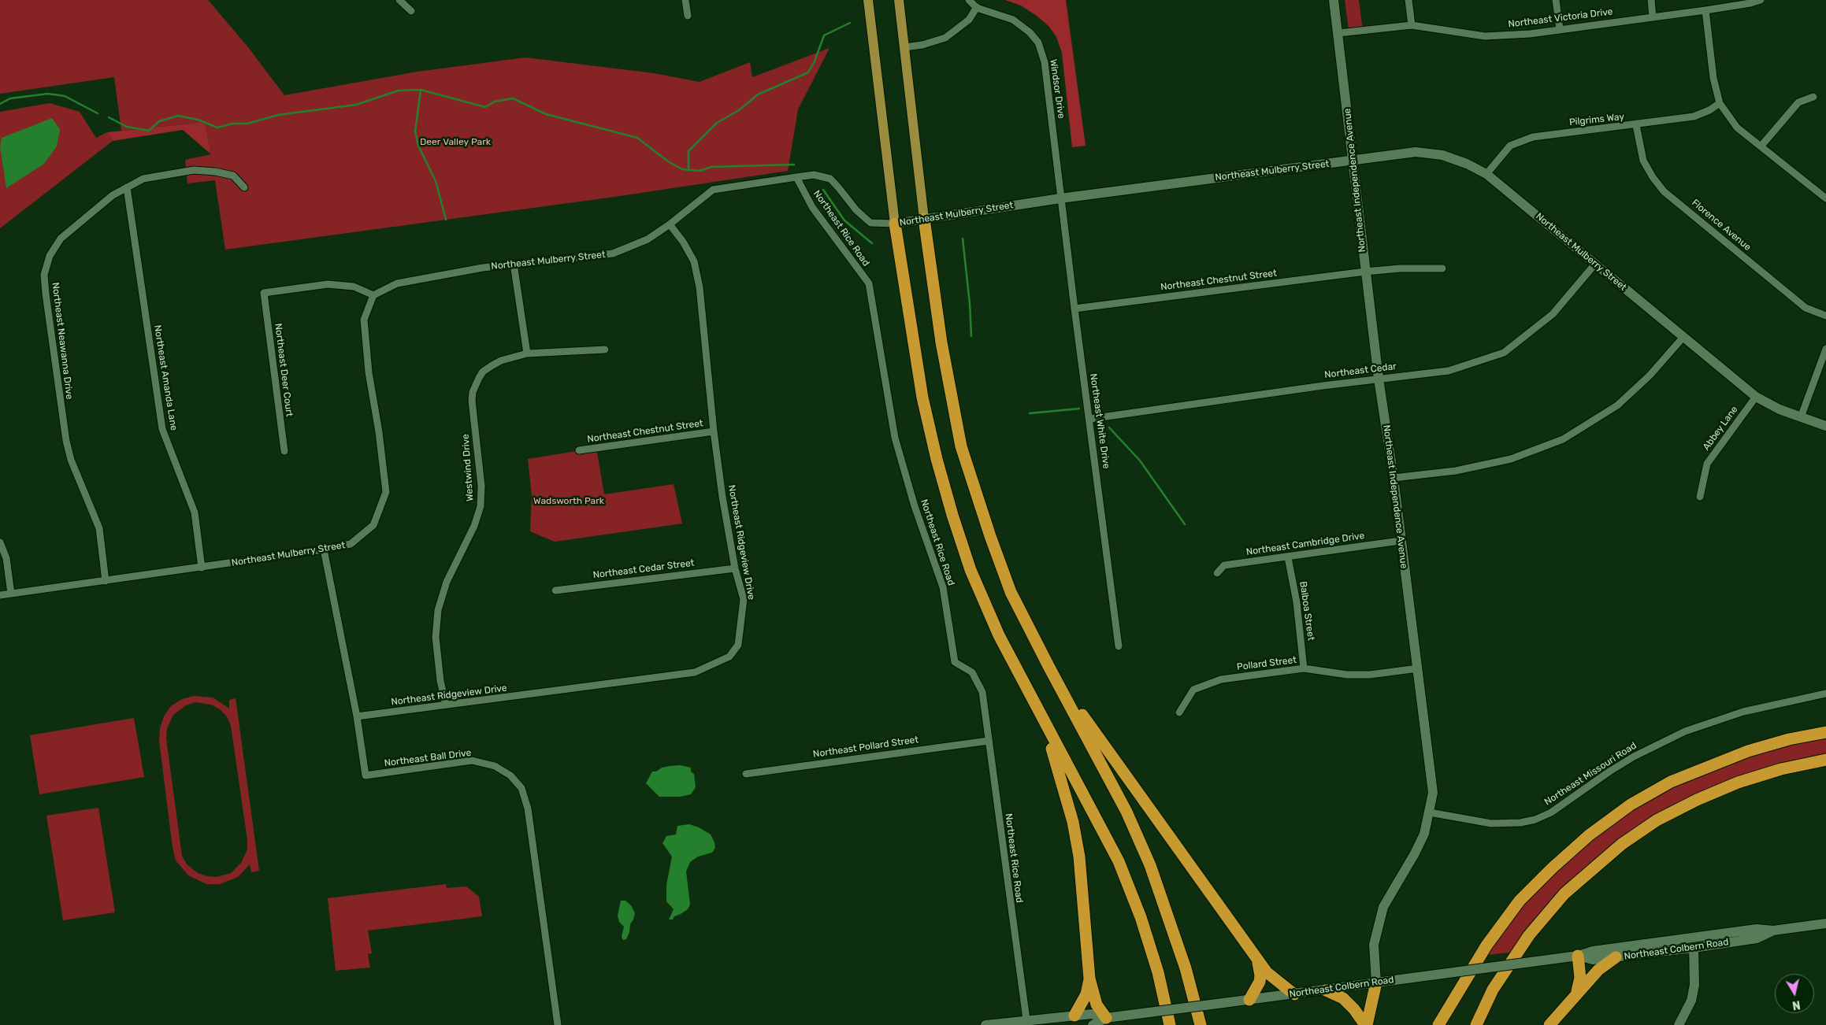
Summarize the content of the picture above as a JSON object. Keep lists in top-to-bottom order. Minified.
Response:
{"streets":{"street":["Northeast Victoria Drive","Windsor Drive","Pilgrims Way","Northeast Mulberry Street","Northeast Independence Avenue","Florence Avenue","Northeast Rice Road","Northeast Chestnut Street","Northeast Neawanna Drive","Northeast Deer Court","Northeast Cedar","Northeast Amanda Lane","Northeast White Drive","Abbey Lane","Westwind Drive","Northeast Ridgeview Drive","Northeast Cambridge Drive","Northeast Cedar Street","Balboa Street","Pollard Street","Northeast Pollard Street","Northeast Ball Drive","Northeast Missouri Road","Northeast Colbern Road"]},"crossings":[["Northeast Victoria Drive","Northeast Independence Avenue"],["Windsor Drive","Northeast Mulberry Street"],["Windsor Drive","Northeast White Drive"],["Pilgrims Way","Northeast Mulberry Street"],["Pilgrims Way","Florence Avenue"],["Northeast Mulberry Street","Northeast Independence Avenue"],["Northeast Mulberry Street","Northeast Rice Road"],["Northeast Mulberry Street","Northeast Neawanna Drive"],["Northeast Mulberry Street","Northeast Deer Court"],["Northeast Mulberry Street","Northeast Cedar"],["Northeast Mulberry Street","Northeast Amanda Lane"],["Northeast Mulberry Street","Northeast White Drive"],["Northeast Mulberry Street","Abbey Lane"],["Northeast Mulberry Street","Northeast Ridgeview Drive"],["Northeast Mulberry Street","Northeast Ball Drive"],["Northeast Independence Avenue","Northeast Chestnut Street"],["Northeast Independence Avenue","Northeast Cedar"],["Northeast Independence Avenue","Northeast Cambridge Drive"],["Northeast Independence Avenue","Pollard Street"],["Northeast Independence Avenue","Northeast Missouri Road"],["Northeast Independence Avenue","Northeast Colbern Road"],["Northeast Rice Road","Northeast Pollard Street"],["Northeast Rice Road","Northeast Colbern Road"],["Northeast Chestnut Street","Northeast White Drive"],["Northeast Chestnut Street","Northeast Ridgeview Drive"],["Northeast Neawanna Drive","Northeast Amanda Lane"],["Northeast Cedar","Northeast White Drive"],["Westwind Drive","Northeast Ridgeview Drive"],["Northeast Ridgeview Drive","Northeast Cedar Street"],["Northeast Ridgeview Drive","Northeast Ball Drive"],["Northeast Cambridge Drive","Balboa Street"],["Balboa Street","Pollard Street"]],"parks":["Deer Valley Park","Wadsworth Park"],"north":"bottom"}
